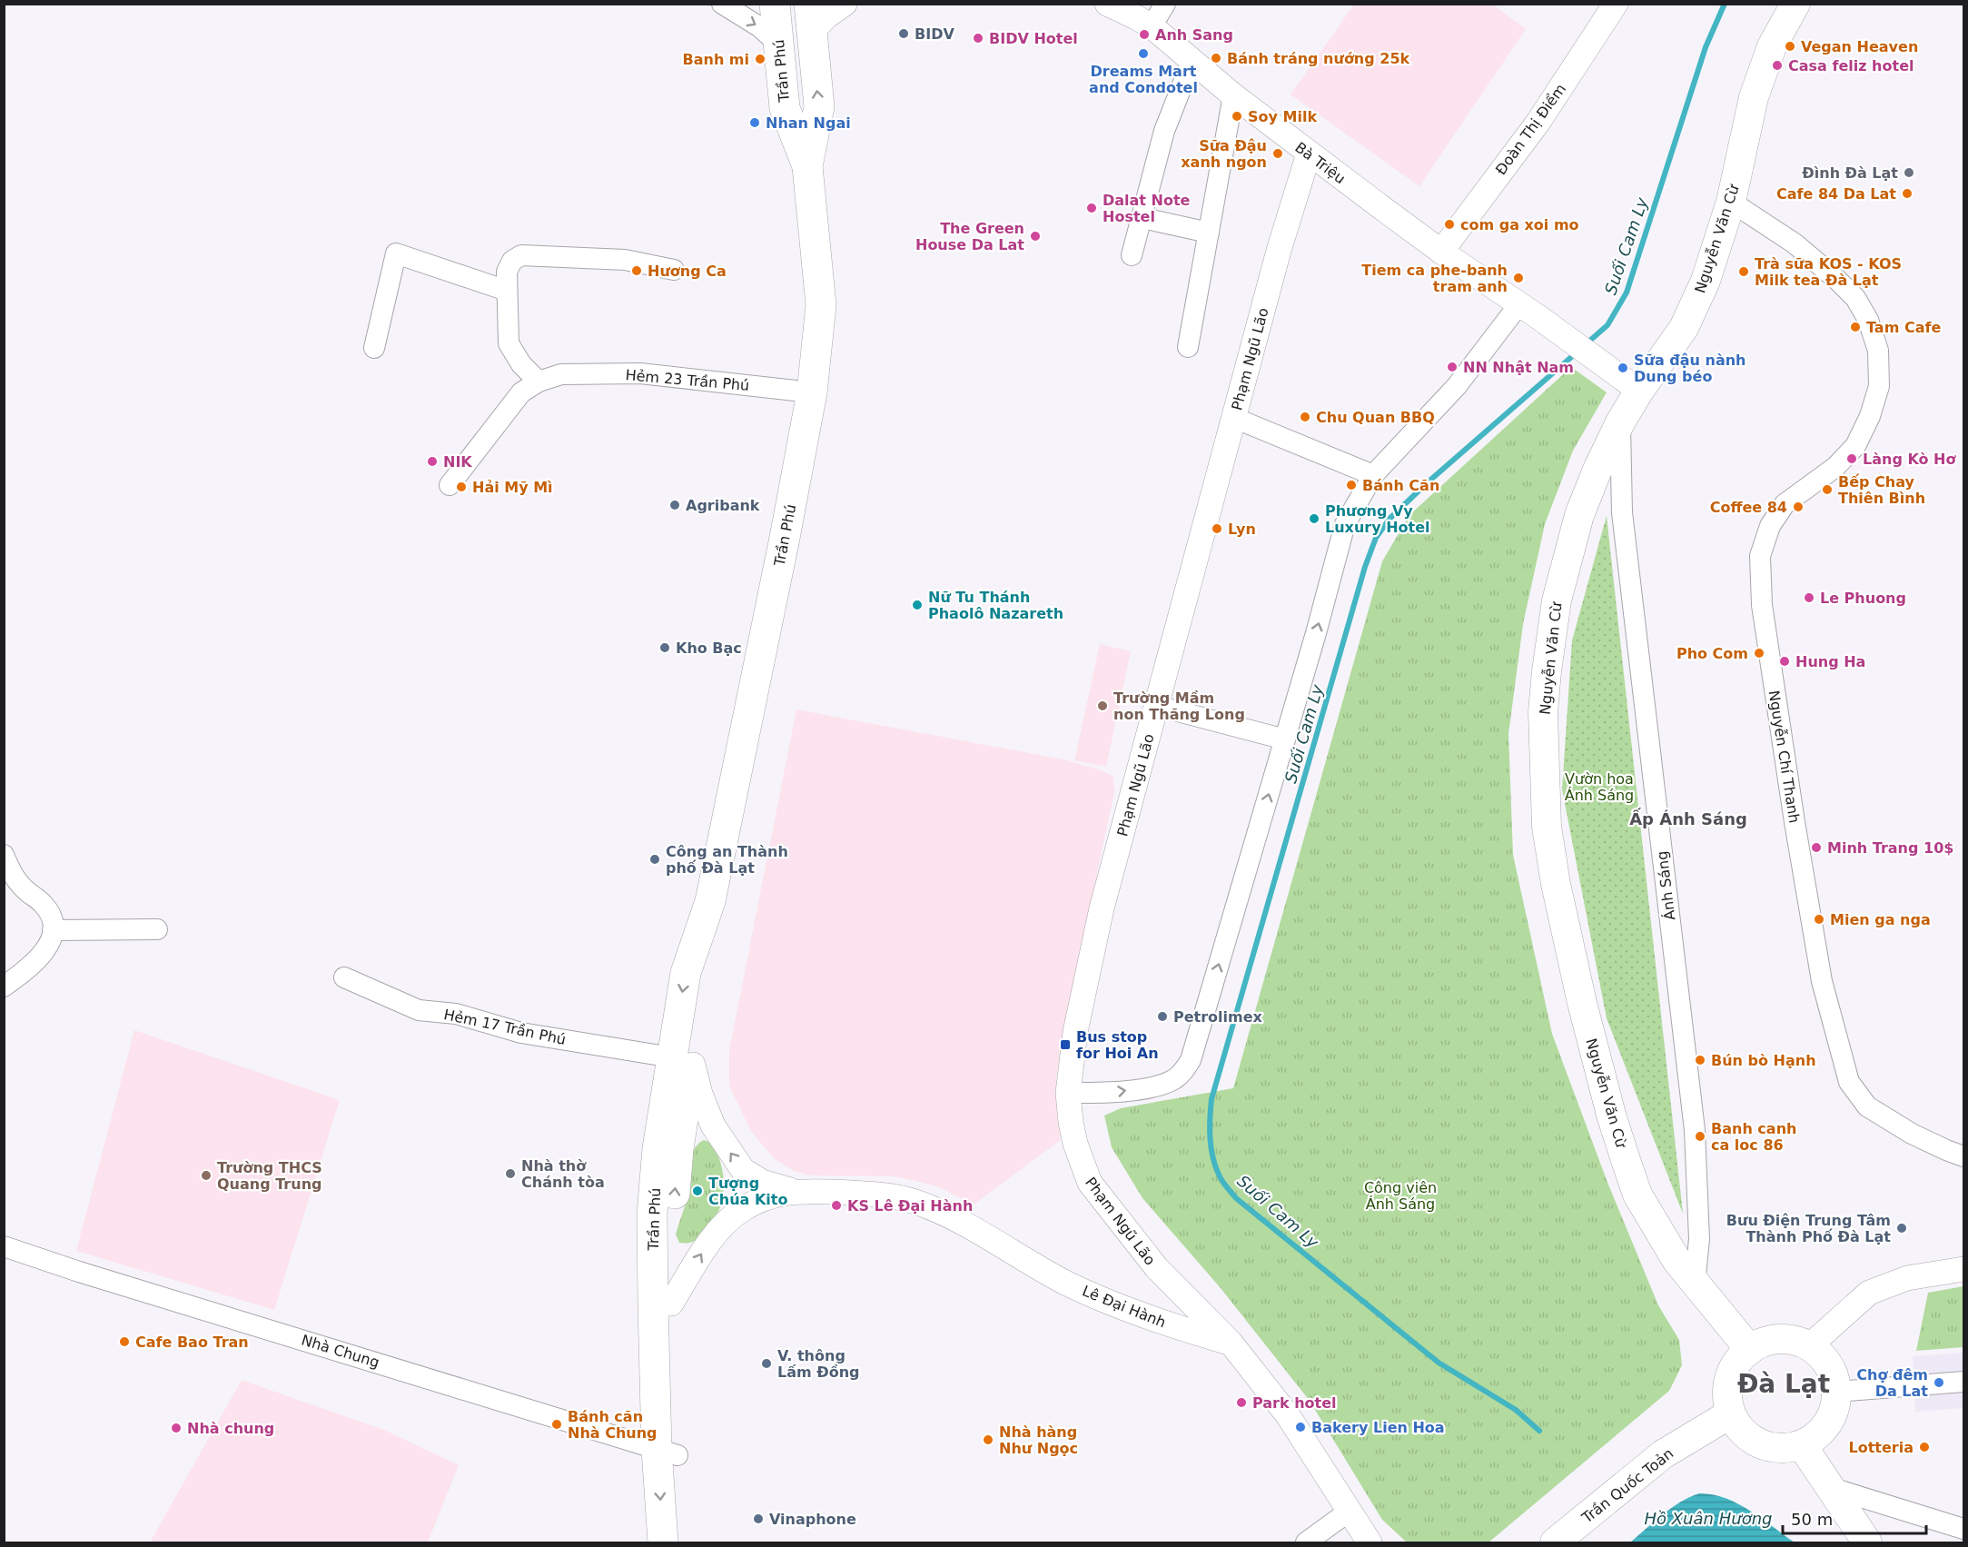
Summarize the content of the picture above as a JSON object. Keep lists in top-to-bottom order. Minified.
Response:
{"streets":{"main road":["Trần Phú","Nguyễn Văn Cừ","Trần Quốc Toản"],"street":["Đoàn Thị Điểm","Bà Triệu","Phạm Ngũ Lão","Hẻm 23 Trần Phú","Nguyễn Chí Thanh","Ánh Sáng","Hẻm 17 Trần Phú","Lê Đại Hành","Nhà Chung"]},"crossings":[["Trần Phú","Hẻm 23 Trần Phú"],["Trần Phú","Hẻm 17 Trần Phú"],["Trần Phú","Lê Đại Hành"],["Trần Phú","Nhà Chung"],["Đoàn Thị Điểm","Bà Triệu"],["Bà Triệu","Nguyễn Văn Cừ"],["Bà Triệu","Phạm Ngũ Lão"],["Nguyễn Văn Cừ","Nguyễn Chí Thanh"],["Nguyễn Văn Cừ","Ánh Sáng"],["Nguyễn Văn Cừ","Trần Quốc Toản"],["Phạm Ngũ Lão","Lê Đại Hành"],["Hẻm 17 Trần Phú","Lê Đại Hành"]],"districts":["Ấp Ánh Sáng","Đà Lạt"],"water":["Suối Cam Ly","Hồ Xuân Hương"],"parks":["Vườn hoa Ánh Sáng","Công viên Ánh Sáng"],"places":{"other":["BIDV","Anh Sang","BIDV Hotel","Vegan Heaven","Dreams Mart and Condotel","Bánh tráng nướng 25k","Banh mi","Casa feliz hotel","Soy Milk","Nhan Ngai","Sữa Đậu xanh ngon","Đình Đà Lạt","Cafe 84 Da Lat","Dalat Note Hostel","com ga xoi mo","The Green House Da Lat","Hương Ca","Trà sữa KOS - KOS Milk tea Đà Lạt","Tiem ca phe-banh tram anh","Tam Cafe","NN Nhật Nam","Sữa đậu nành Dung béo","Chu Quan BBQ","Làng Kò Hơ","NIK","Bánh Căn","Hải Mỹ Mì","Bếp Chay Thiên Bình","Agribank","Coffee 84","Phương Vy Luxury Hotel","Lyn","Le Phuong","Nữ Tu Thánh Phaolô Nazareth","Kho Bạc","Pho Com","Hung Ha","Trường Mầm non Thăng Long","Minh Trang 10$","Công an Thành phố Đà Lạt","Mien ga nga","Petrolimex","Bún bò Hạnh","Banh canh ca loc 86","Nhà thờ Chánh tòa","Trường THCS Quang Trung","Tượng Chúa Kito","KS Lê Đại Hành","Bưu Điện Trung Tâm Thành Phố Đà Lạt","Cafe Bao Tran","V. thông Lấm Đồng","Chợ đêm Da Lat","Park hotel","Bánh căn Nhà Chung","Bakery Lien Hoa","Nhà chung","Nhà hàng Như Ngọc","Lotteria","Vinaphone"],"transit":["Bus stop for Hoi An"]},"scale_bar":"50 m"}
